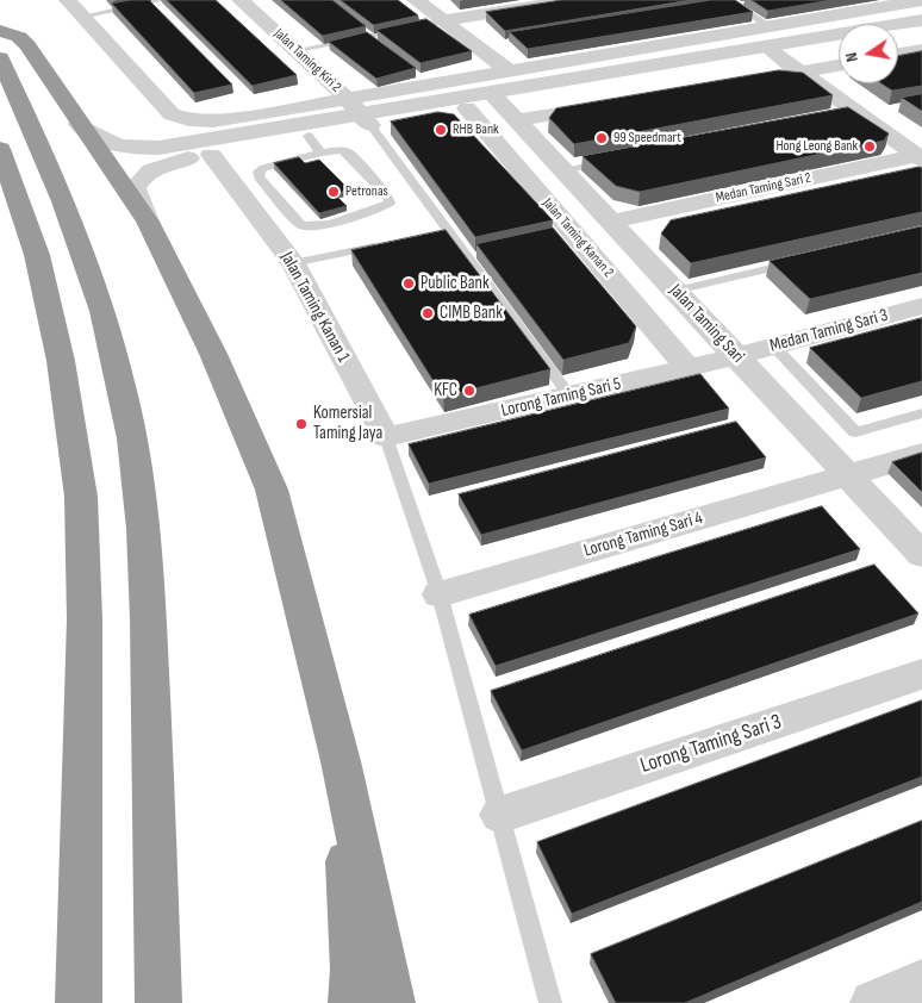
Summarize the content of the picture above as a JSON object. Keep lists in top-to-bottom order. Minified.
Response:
{"streets":{"street":["Jalan Taming Kiri 2","Medan Taming Sari 2","Jalan Taming Kanan 2","Jalan Taming Kanan 1","Jalan Taming Sari","Medan Taming Sari 3","Lorong Taming Sari 5","Lorong Taming Sari 4","Lorong Taming Sari 3"]},"crossings":[["Medan Taming Sari 2","Jalan Taming Sari"],["Jalan Taming Kanan 2","Lorong Taming Sari 5"],["Jalan Taming Kanan 1","Lorong Taming Sari 5"],["Jalan Taming Sari","Medan Taming Sari 3"],["Jalan Taming Sari","Lorong Taming Sari 5"],["Jalan Taming Sari","Lorong Taming Sari 4"],["Medan Taming Sari 3","Lorong Taming Sari 5"]],"places":["RHB Bank","99 Speedmart","Hong Leong Bank","Petronas","Public Bank","CIMB Bank","KFC","Komersial Taming Jaya"],"north":"left"}
